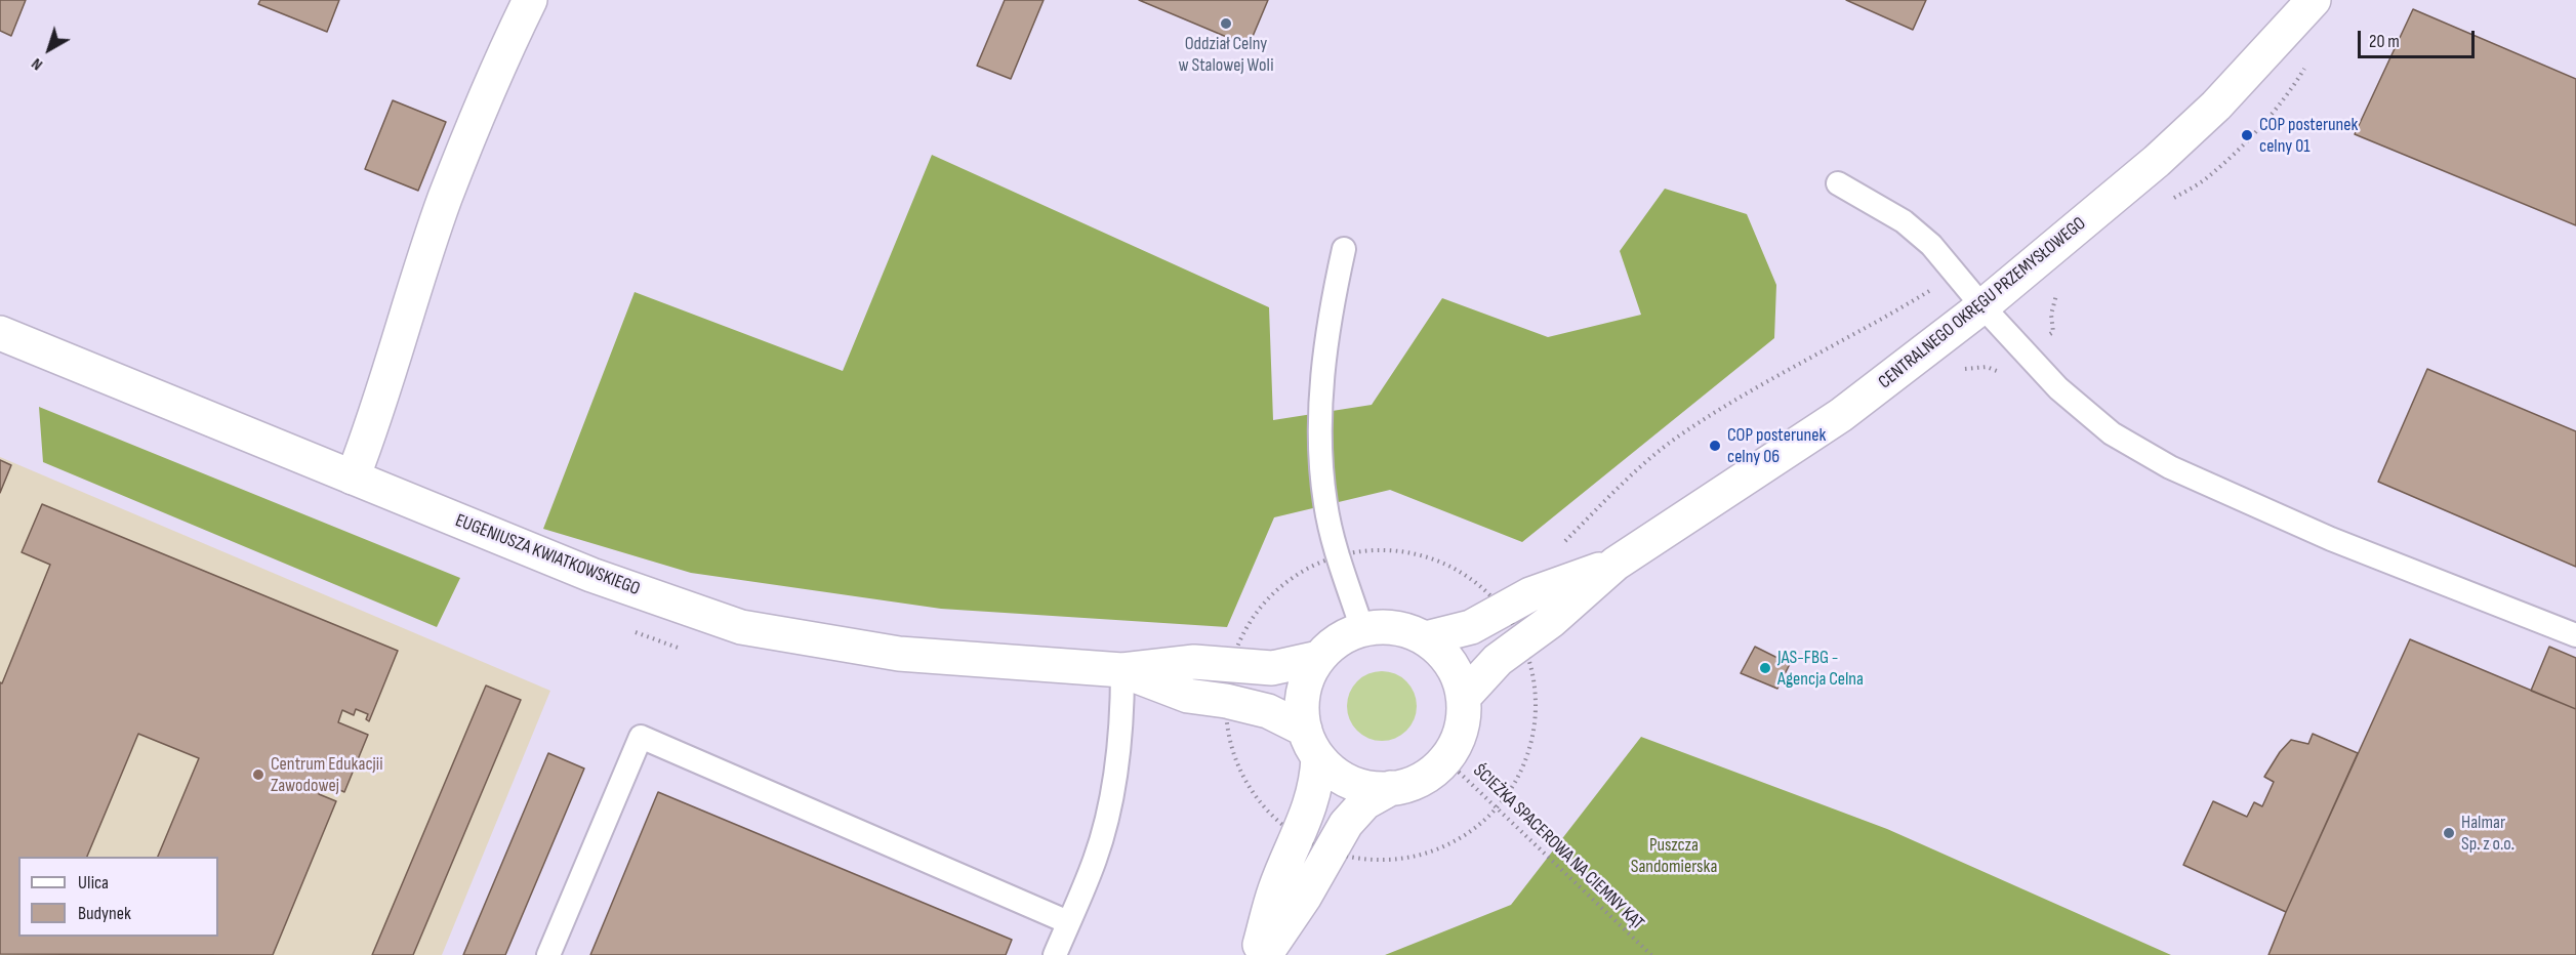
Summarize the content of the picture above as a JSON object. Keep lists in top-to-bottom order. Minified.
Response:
{"streets":{"street":["CENTRALNEGO OKRĘGU PRZEMYSŁOWEGO","EUGENIUSZA KWIATKOWSKIEGO"],"path":["ŚCIEŻKA SPACEROWA NA CIEMNY KĄT"]},"crossings":[["CENTRALNEGO OKRĘGU PRZEMYSŁOWEGO","EUGENIUSZA KWIATKOWSKIEGO"],["CENTRALNEGO OKRĘGU PRZEMYSŁOWEGO","ŚCIEŻKA SPACEROWA NA CIEMNY KĄT"],["EUGENIUSZA KWIATKOWSKIEGO","ŚCIEŻKA SPACEROWA NA CIEMNY KĄT"]],"parks":["Puszcza Sandomierska"],"places":["Oddział Celny w Stalowej Woli","COP posterunek celny 01","COP posterunek celny 06","JAS-FBG - Agencja Celna","Centrum Edukacjii Zawodowej","Halmar Sp. z o.o."],"legend":["Ulica","Budynek"],"scale_bar":"20 m","north":"bottom left"}
